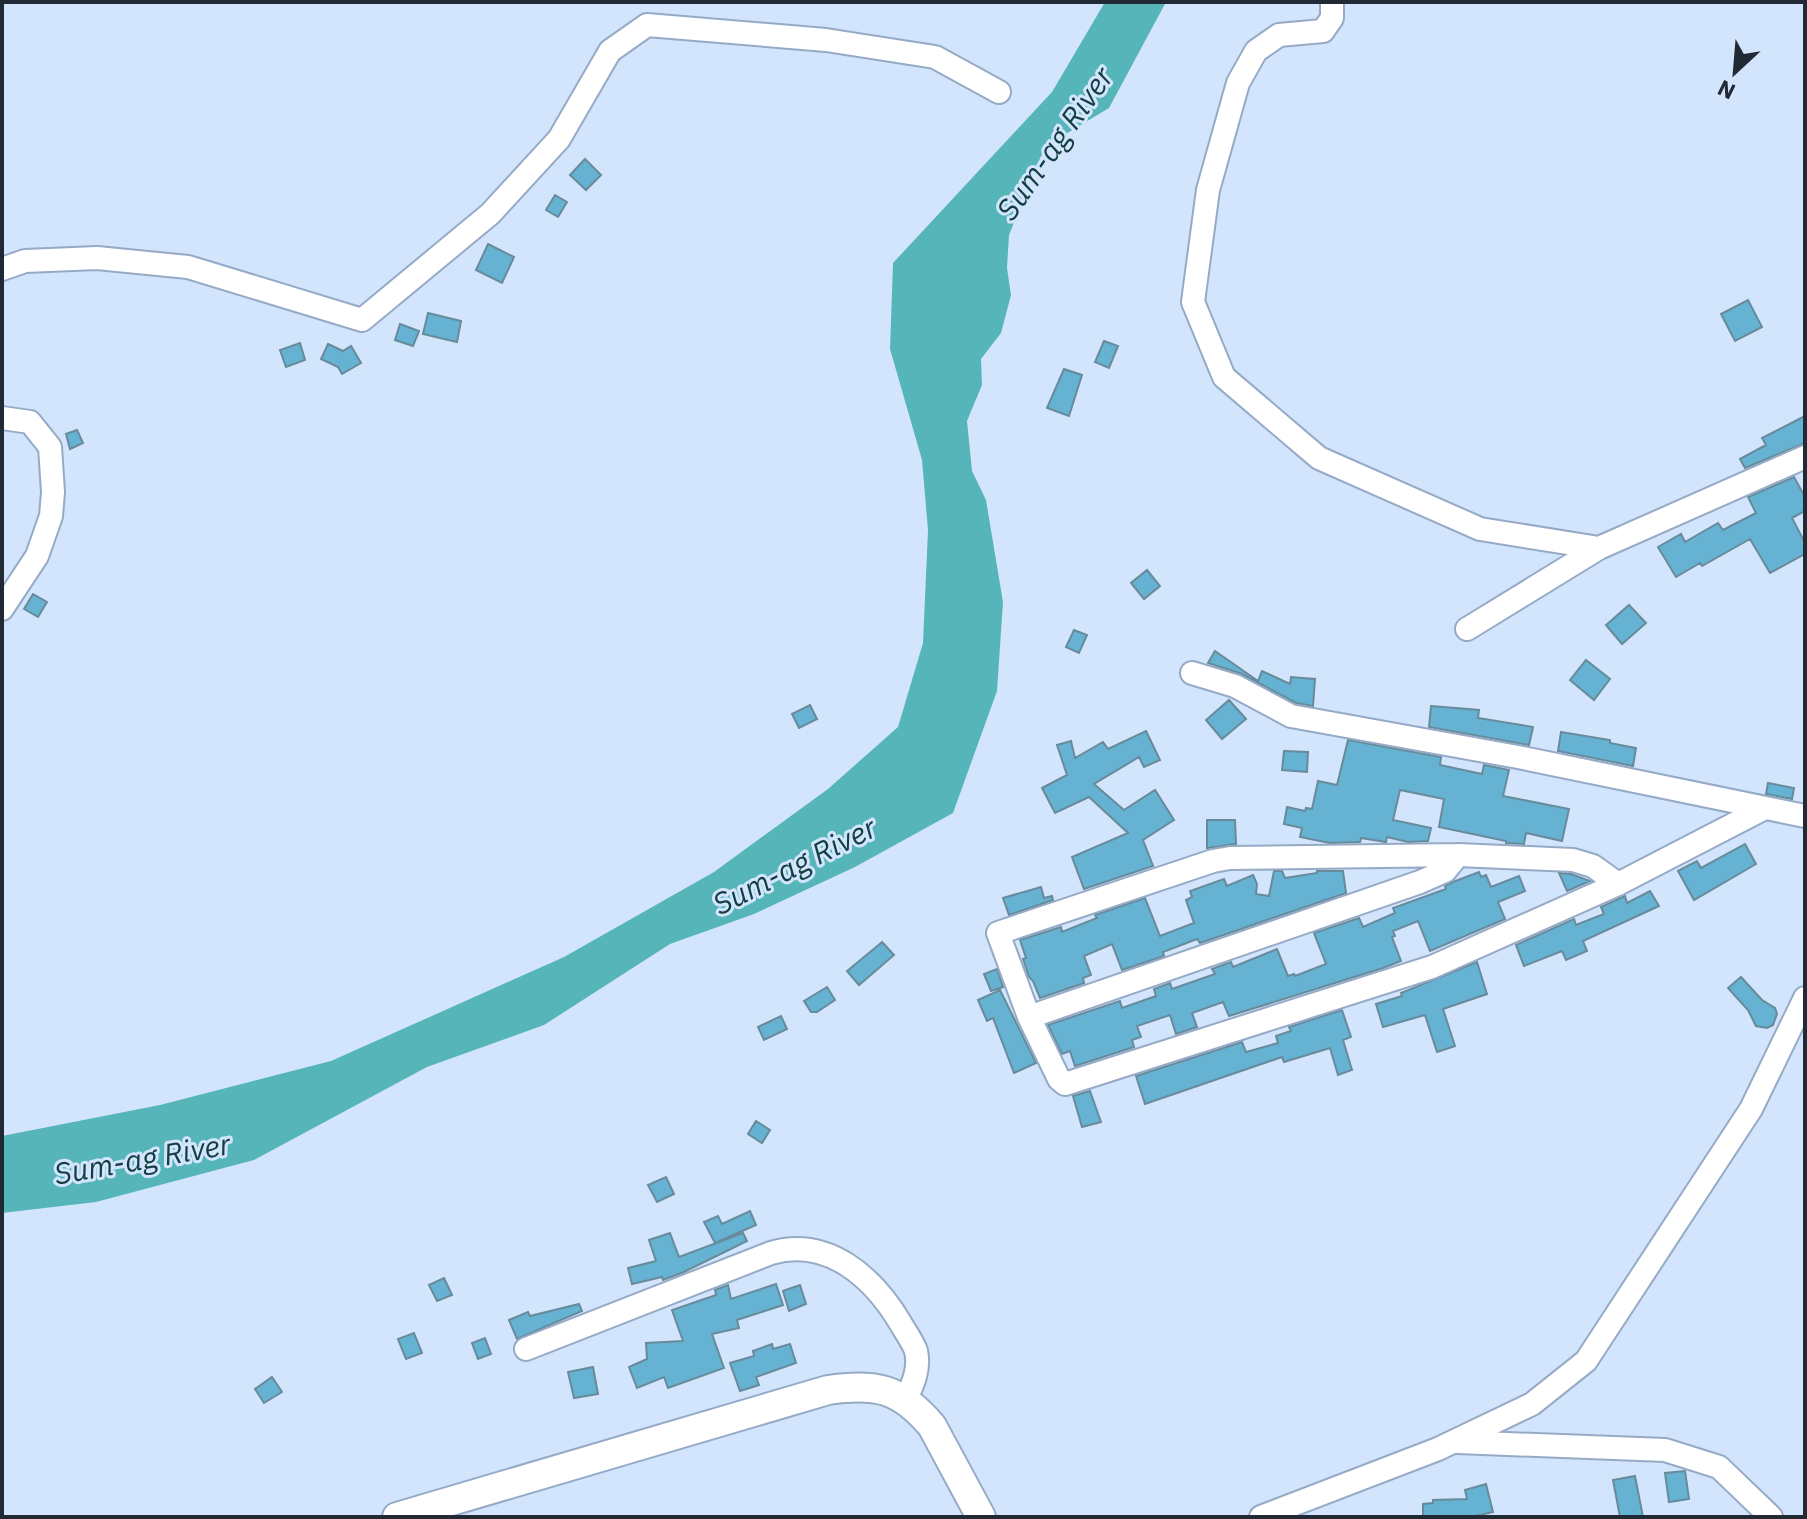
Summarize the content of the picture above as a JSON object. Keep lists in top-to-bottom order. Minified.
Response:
{"water":["Sum-ag River"],"north":"bottom left"}
